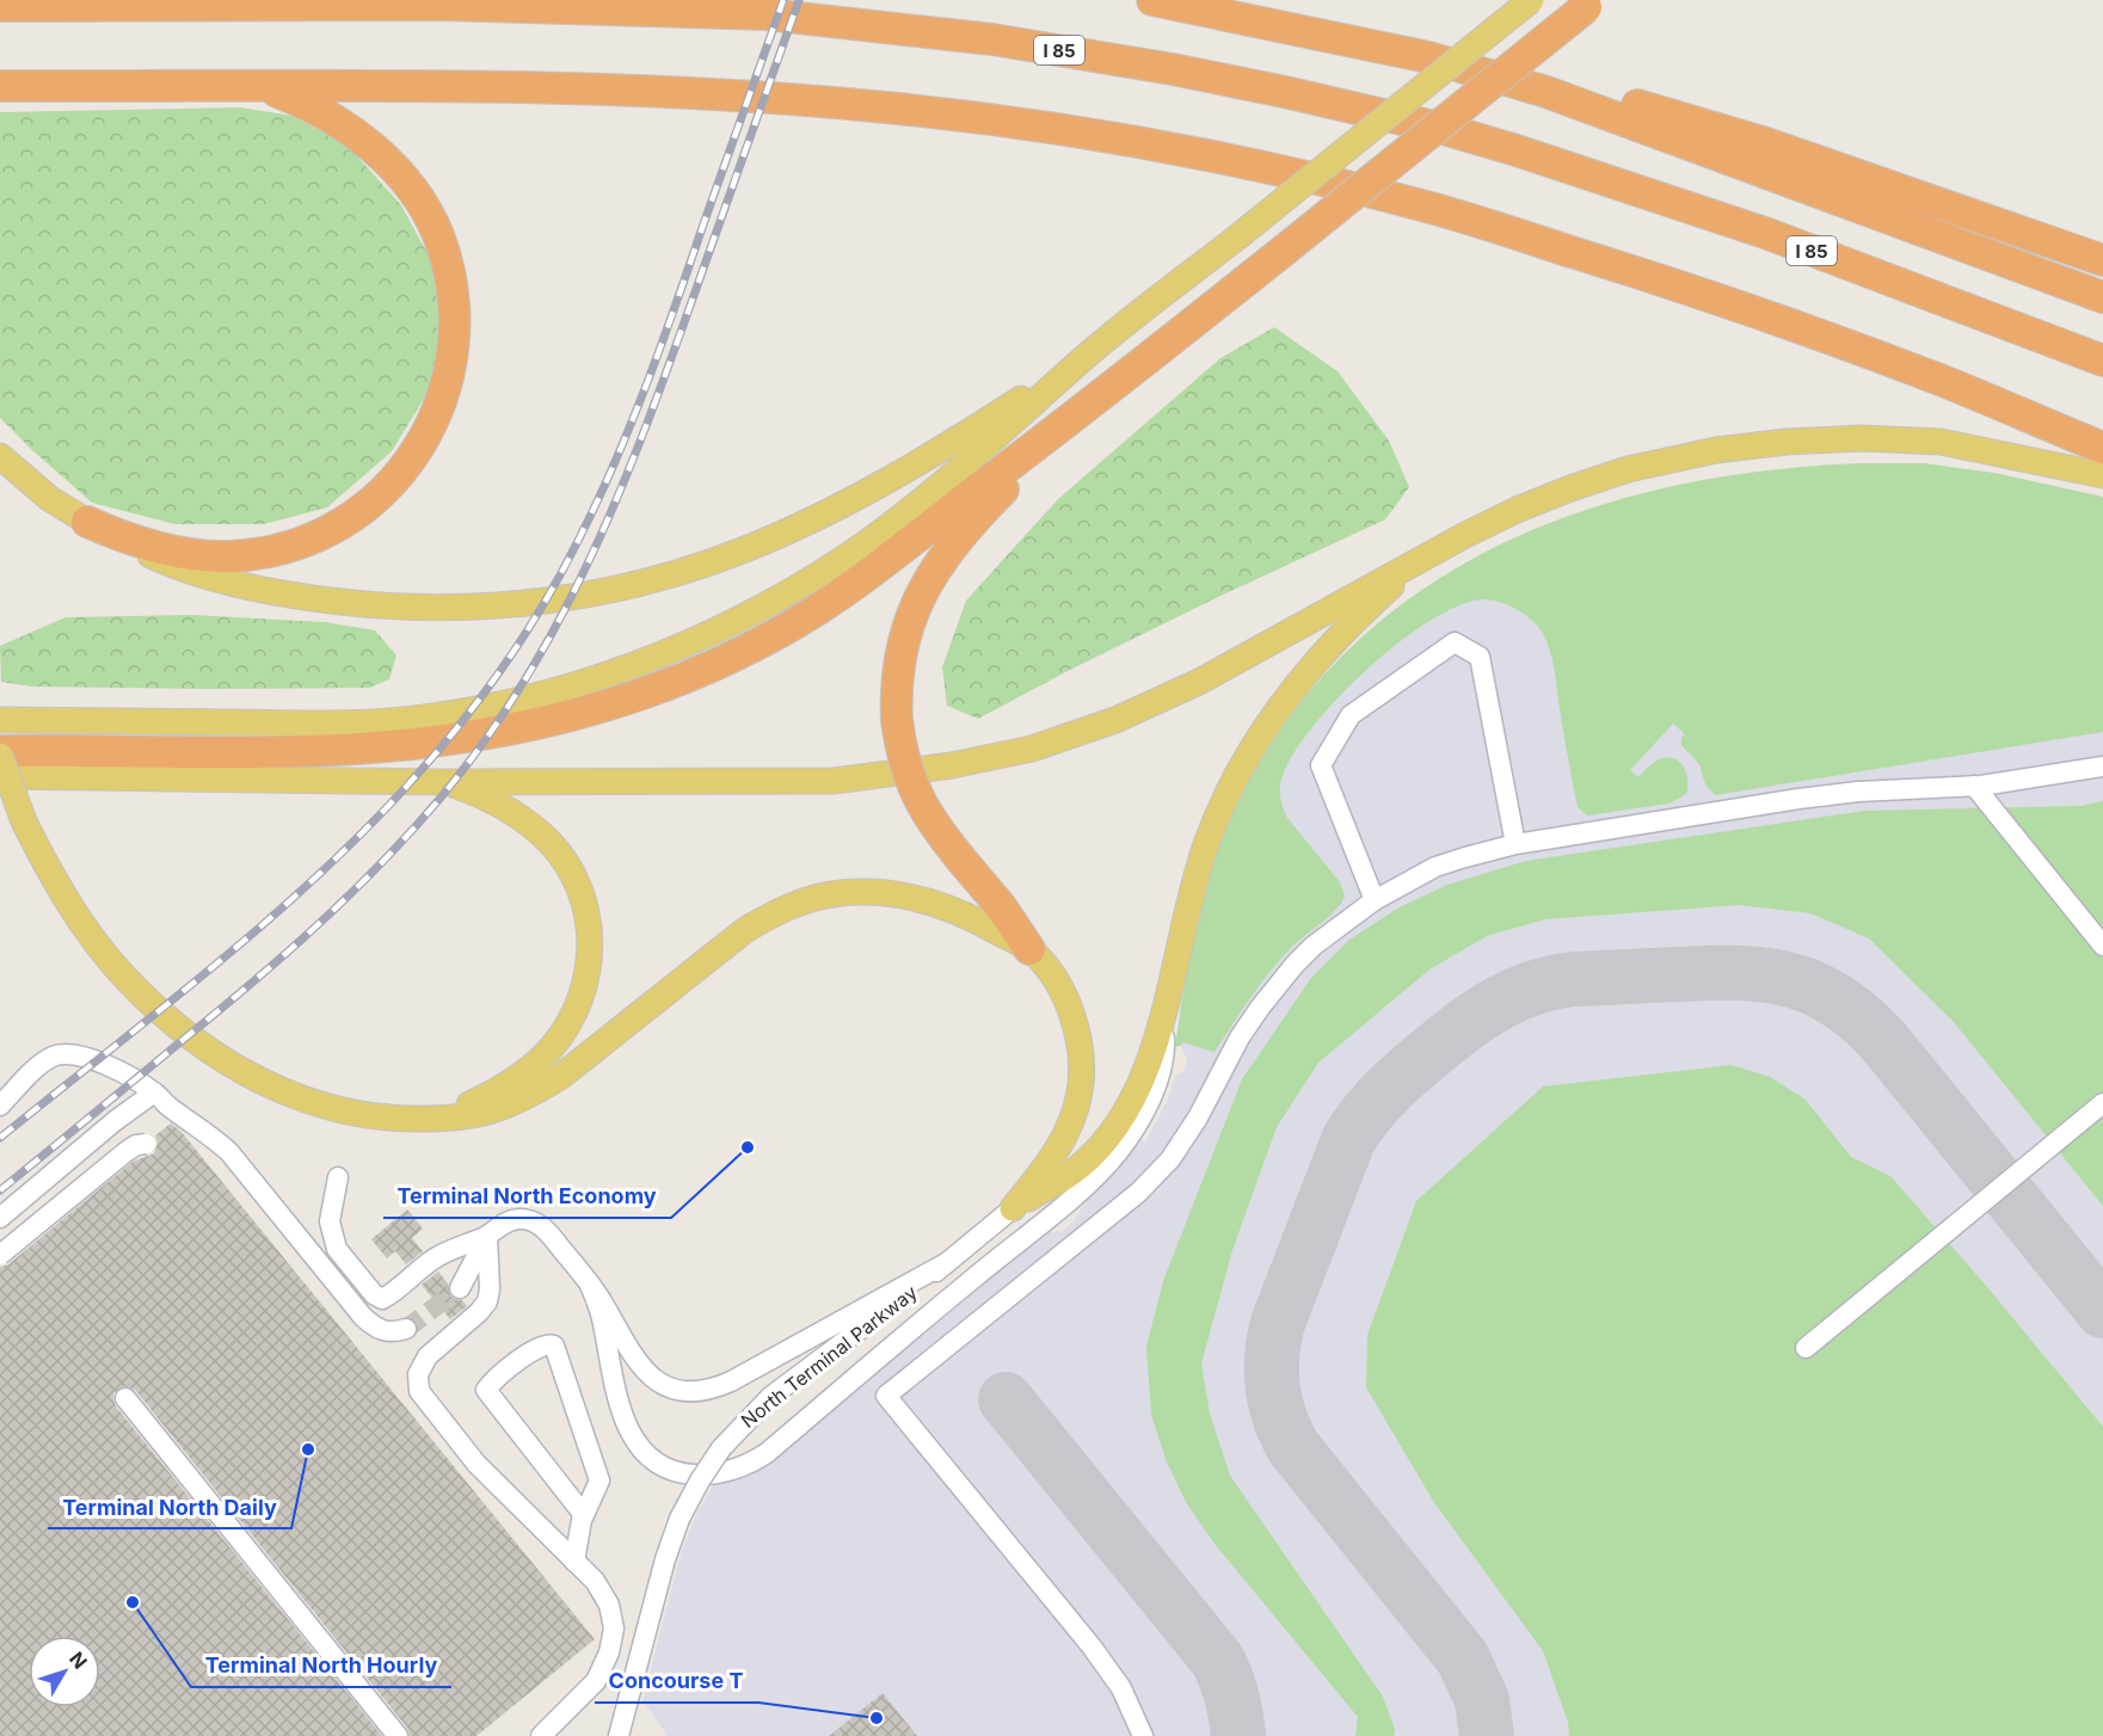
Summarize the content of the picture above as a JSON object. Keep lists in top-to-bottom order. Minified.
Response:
{"streets":{"highway":["I 85"],"street":["North Terminal Parkway"]},"places":["Terminal North Economy","Terminal North Daily","Terminal North Hourly","Concourse T"],"north":"top right"}
